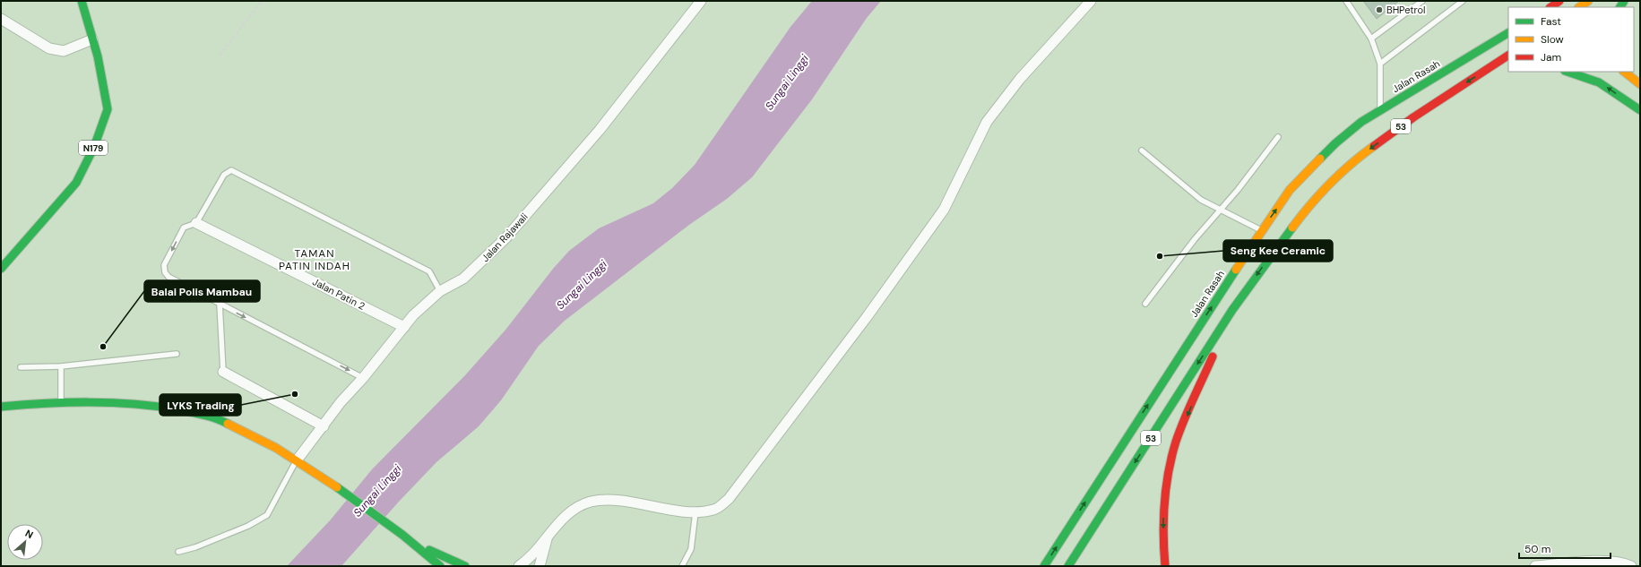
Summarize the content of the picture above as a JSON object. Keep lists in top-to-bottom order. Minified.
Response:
{"streets":{"main road":["Jalan Rasah","53","N179"],"street":["Jalan Rajawali","Jalan Patin 2"]},"crossings":[["Jalan Rajawali","Jalan Patin 2"]],"districts":["TAMAN PATIN INDAH"],"water":["Sungai Linggi"],"places":["BHPetrol","Seng Kee Ceramic","Balai Polis Mambau","LYKS Trading"],"legend":["Fast","Slow","Jam"],"scale_bar":"50 m","north":"top right"}
